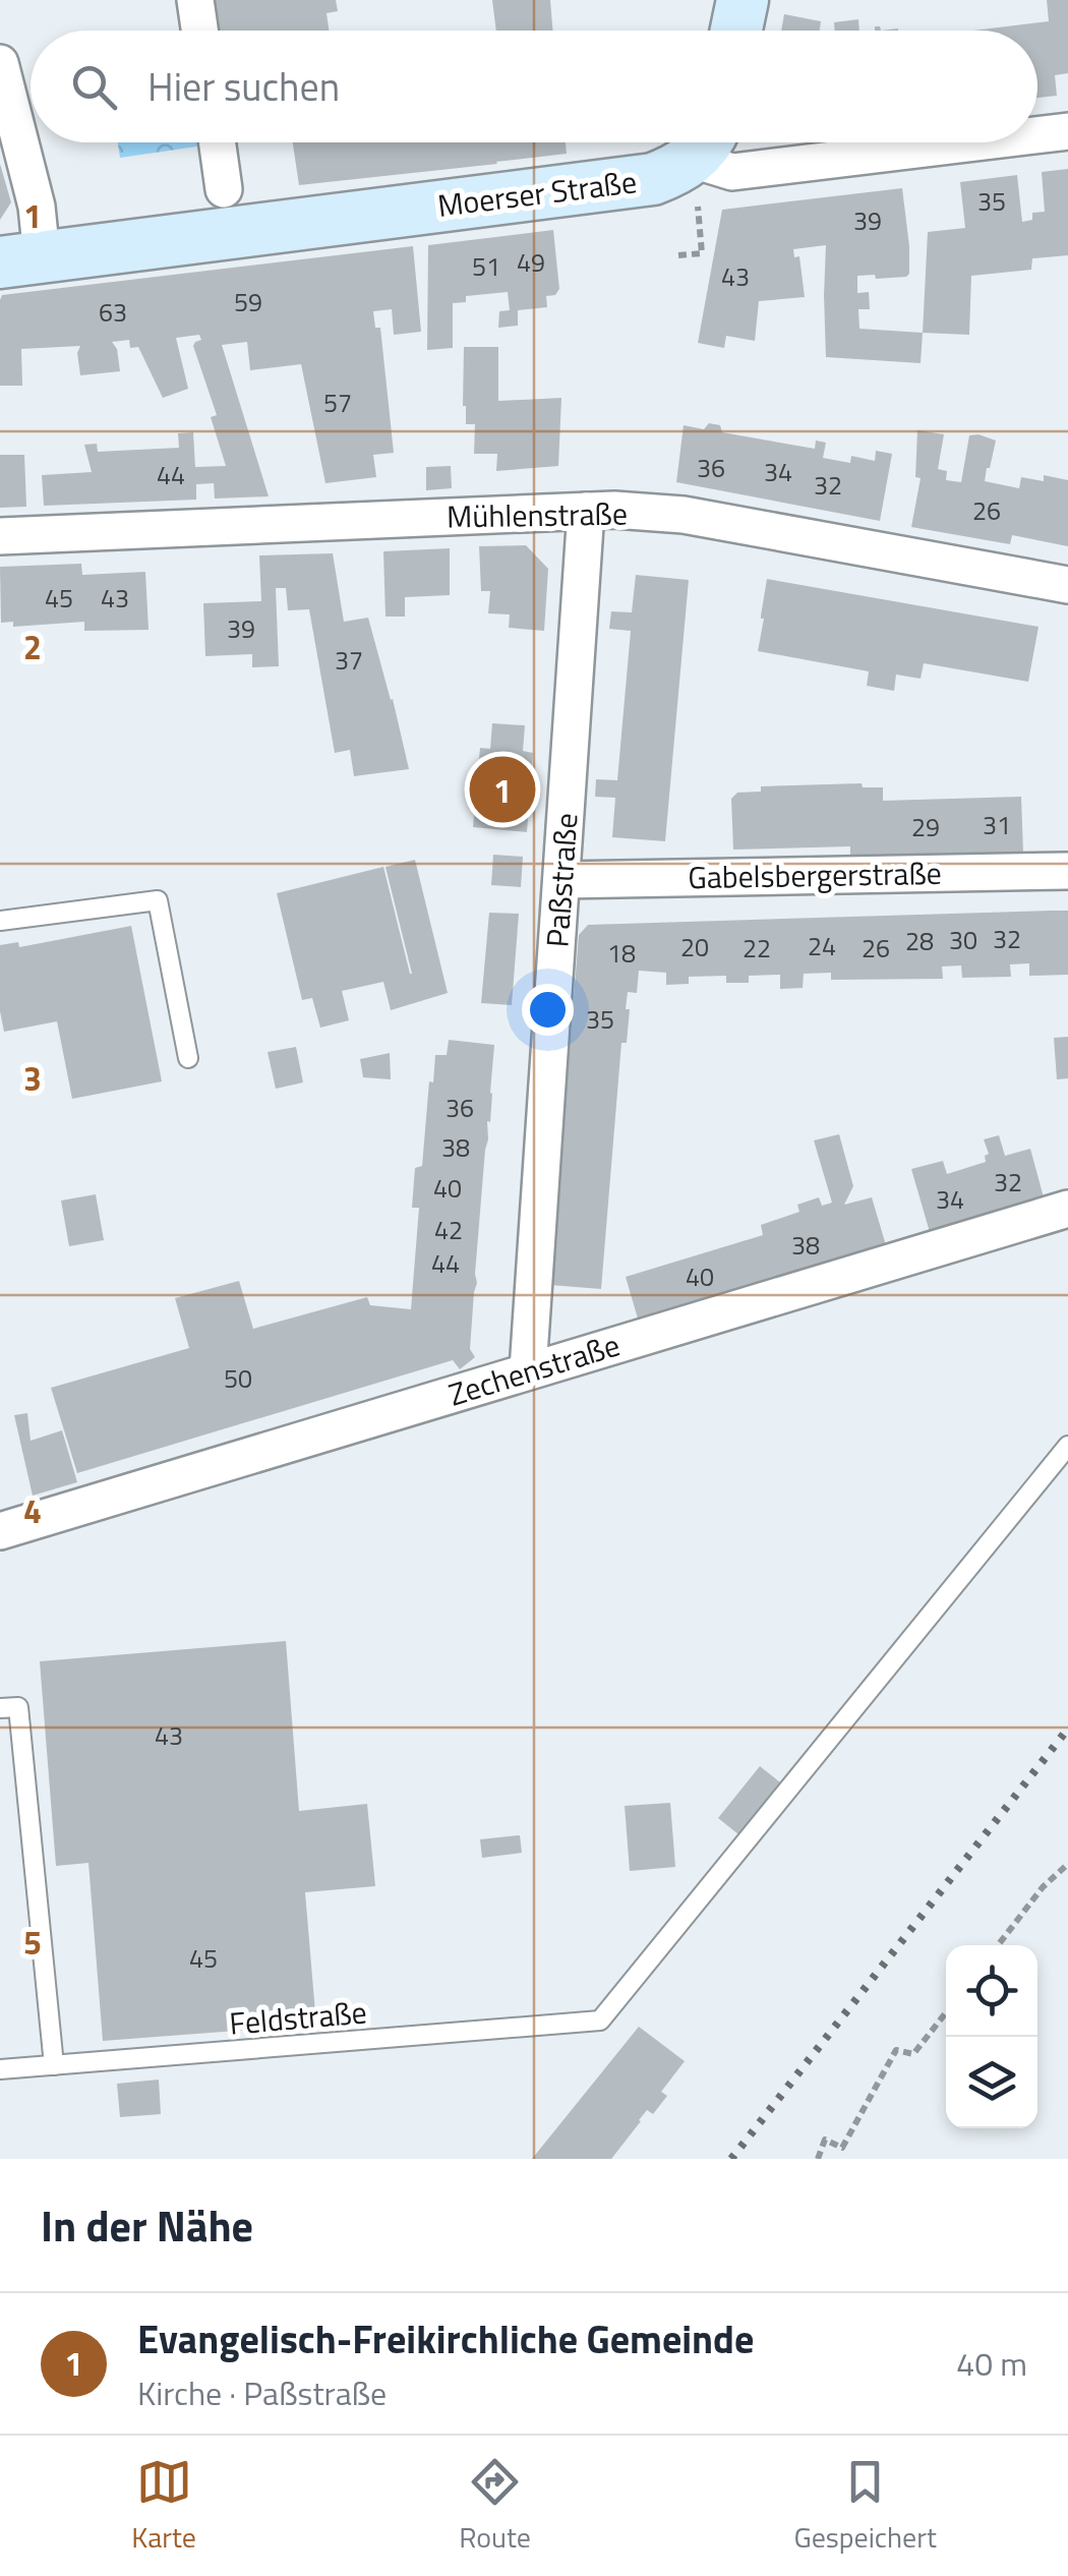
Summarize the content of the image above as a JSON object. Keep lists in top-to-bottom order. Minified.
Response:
{"streets":{"street":["Moerser Straße","Mühlenstraße","Gabelsbergerstraße","Paßstraße","Zechenstraße"],"lane":["Feldstraße"]},"crossings":[["Mühlenstraße","Paßstraße"],["Gabelsbergerstraße","Paßstraße"],["Paßstraße","Zechenstraße"]],"house_numbers":["35","39","49","51","43","59","63","57","36","34","44","32","26","45","43","39","37","31","29","32","30","28","24","20","22","26","18","35","36","38","32","40","34","42","38","44","40","50","43","45"],"page":{"search":"Hier suchen","pins":"1","heading":"In der Nähe","list":[{"mark":"1","name":"Evangelisch-Freikirchliche Gemeinde","note":"Kirche · Paßstraße","value":"40 m"}],"nav":["Karte","Route","Gespeichert"]},"grid":{"rows":["1","2","3","4","5"]}}
